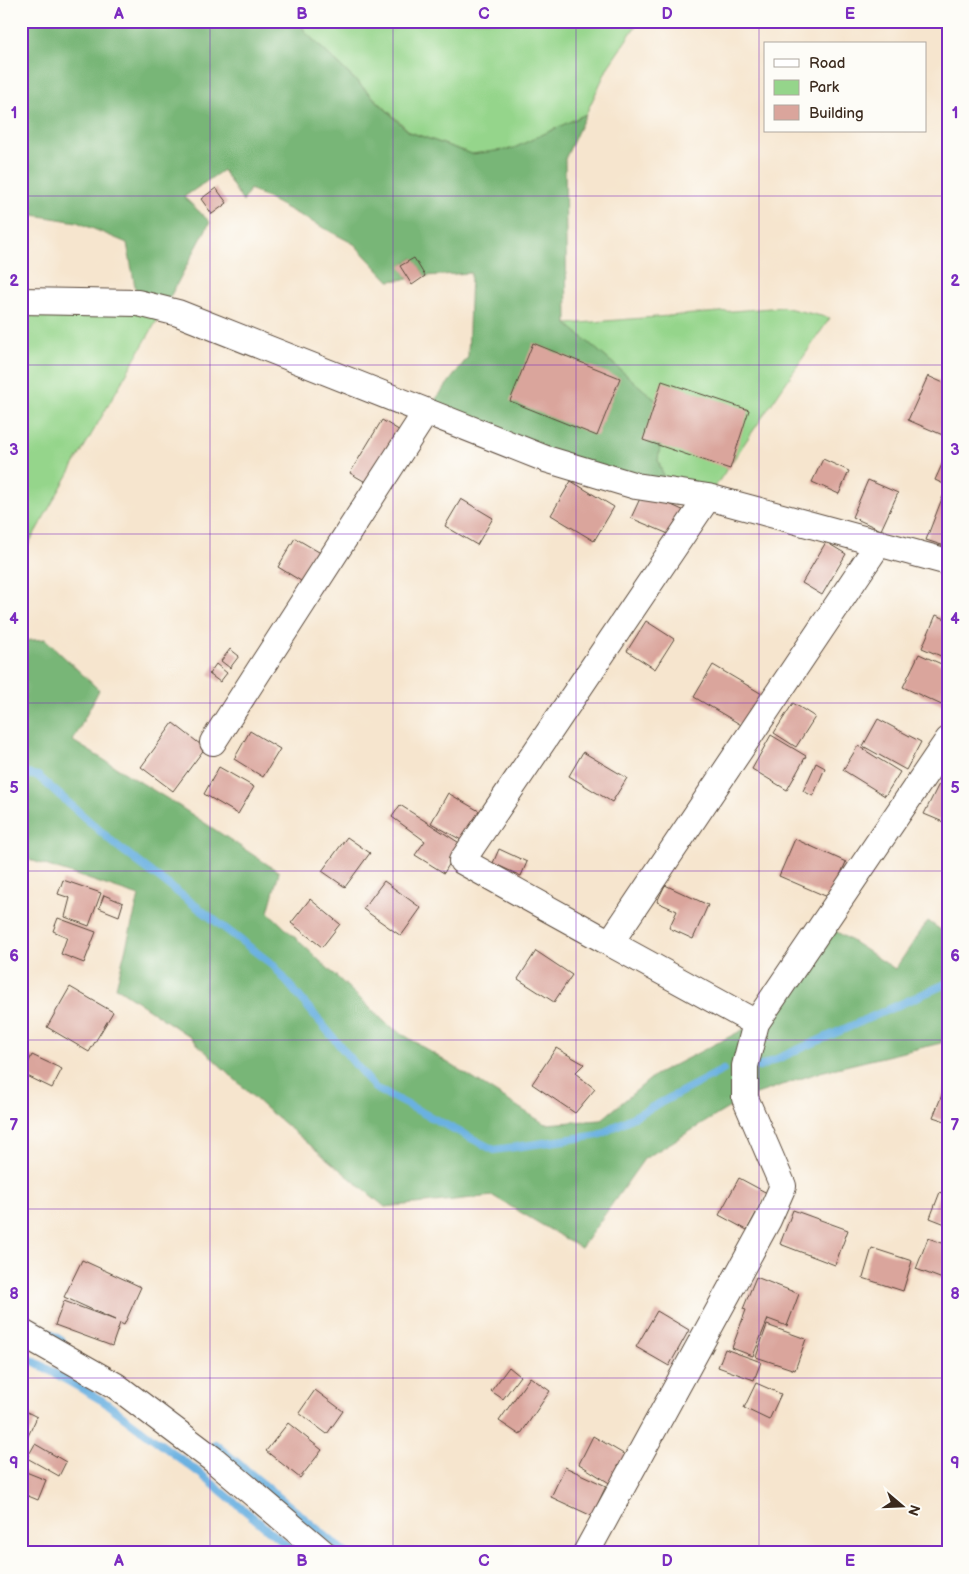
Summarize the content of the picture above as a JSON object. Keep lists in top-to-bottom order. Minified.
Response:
{"legend":["Road","Park","Building"],"north":"right","grid":{"columns":["A","B","C","D","E"],"rows":["1","2","3","4","5","6","7","8","9"]}}
